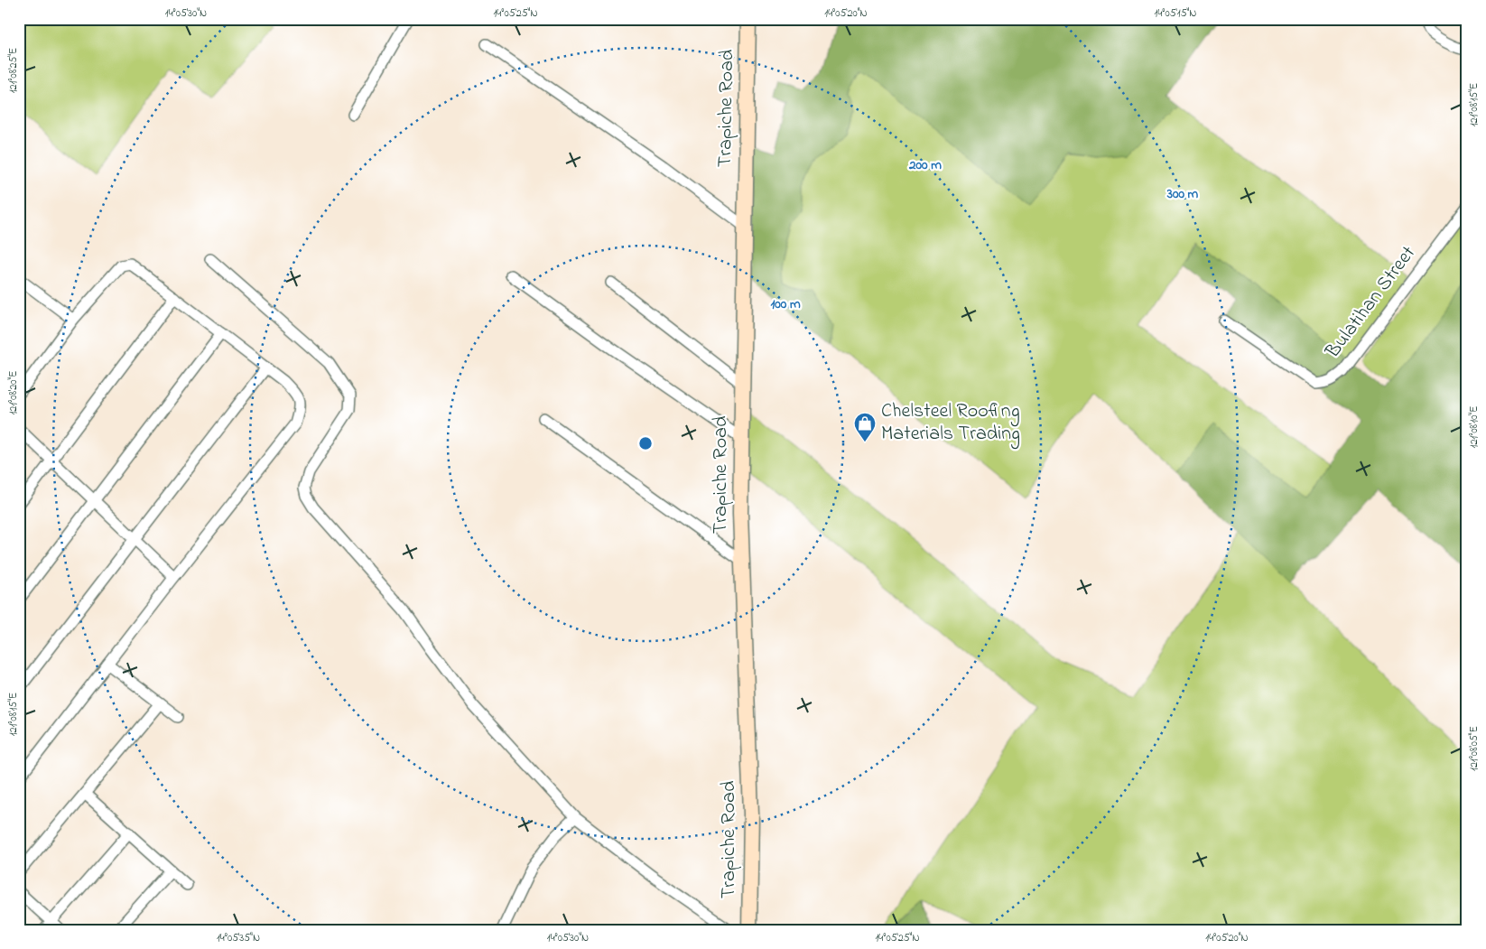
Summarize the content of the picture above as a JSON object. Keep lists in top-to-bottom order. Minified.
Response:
{"streets":{"street":["Trapiche Road","Bulatihan Street"]},"places":{"shop":["Chelsteel Roofing Materials Trading"]},"coordinates":["14°05'30\"N","14°05'25\"N","14°05'20\"N","14°05'15\"N","121°08'25\"E","121°08'15\"E","121°08'20\"E","121°08'10\"E","121°08'05\"E","14°05'35\"N"],"rings":["200 m","300 m","100 m"]}
